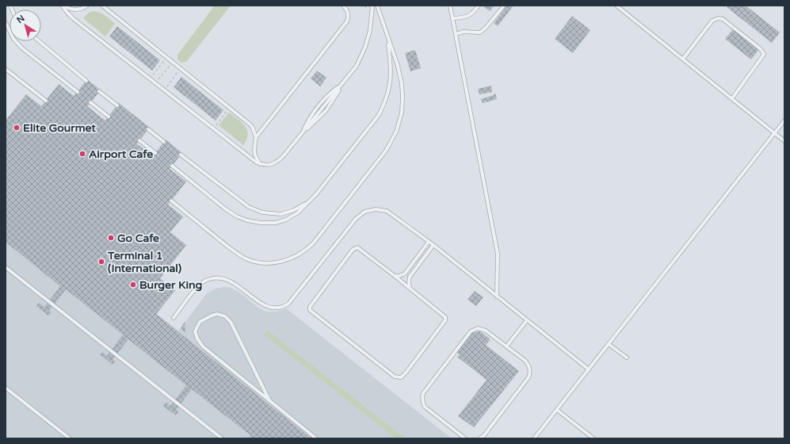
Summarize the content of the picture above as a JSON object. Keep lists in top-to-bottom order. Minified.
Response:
{"places":["Elite Gourmet","Airport Cafe","Go Cafe","Terminal 1 (International)","Burger King"],"north":"top left"}
